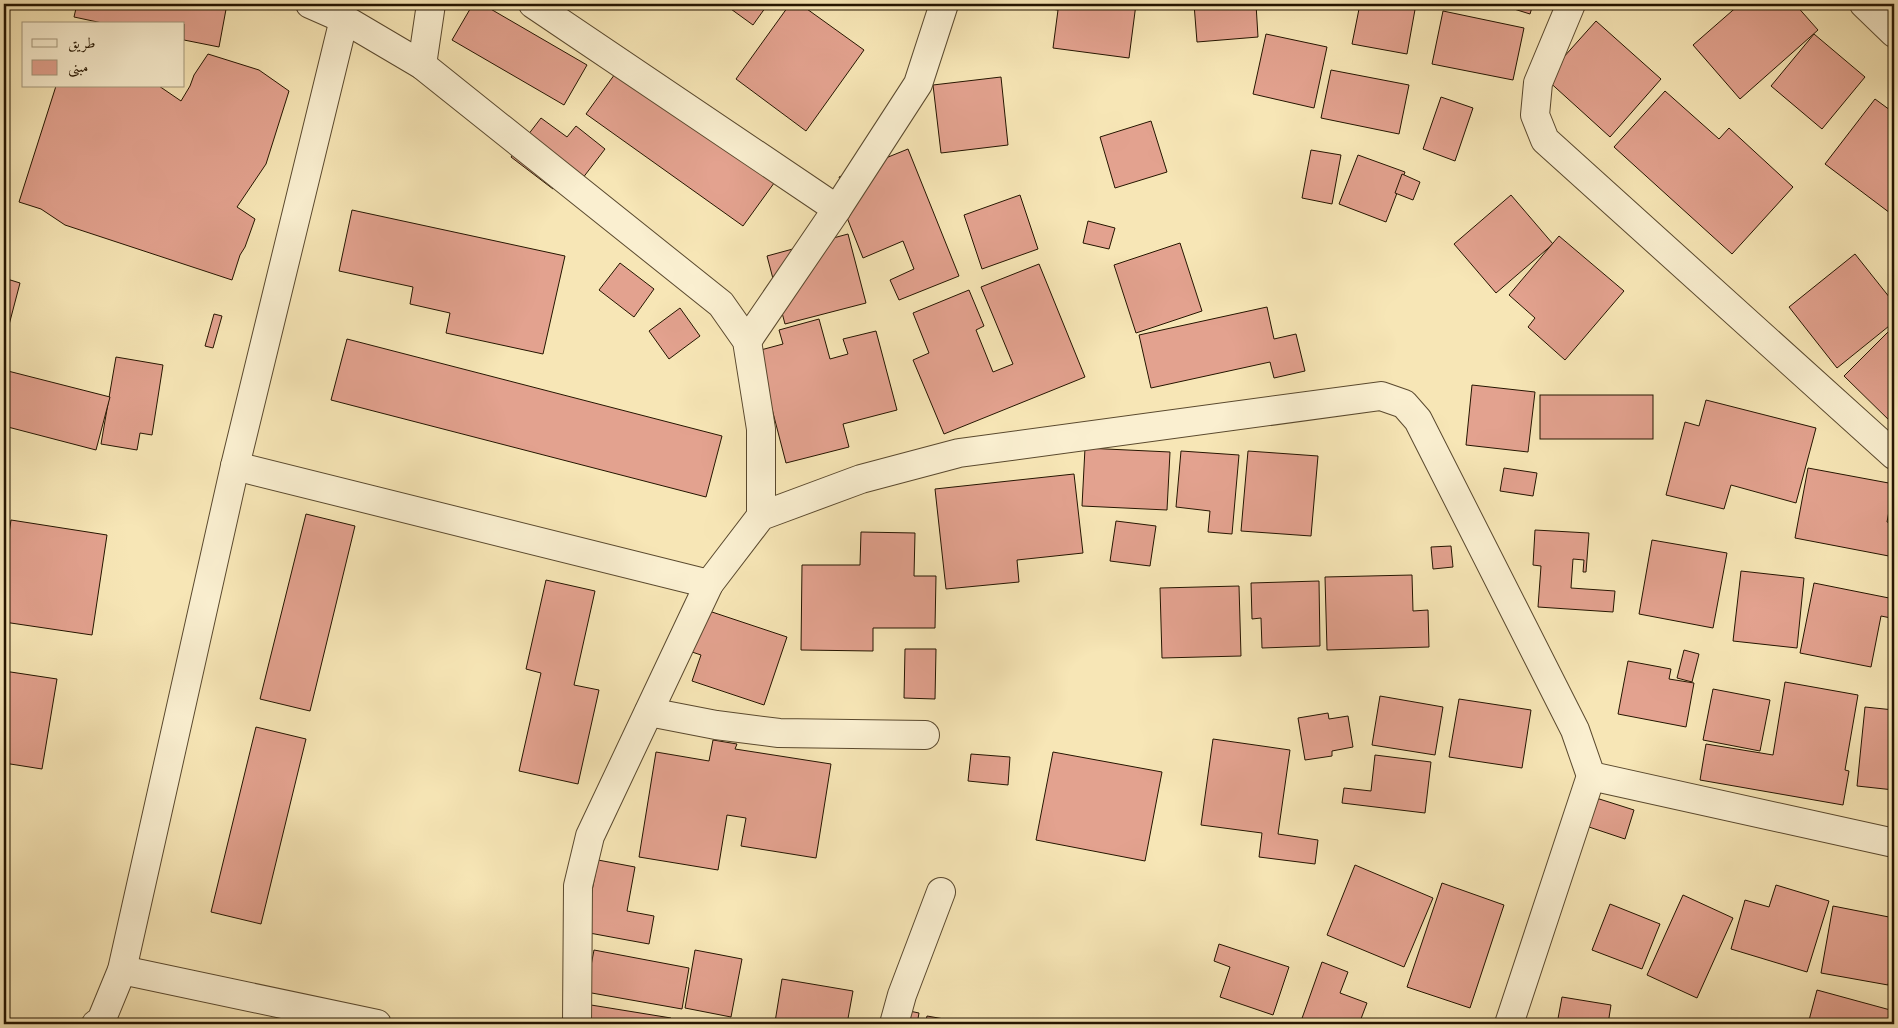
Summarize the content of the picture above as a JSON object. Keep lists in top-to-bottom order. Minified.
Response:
{"legend":["طريق","مبنى"]}
